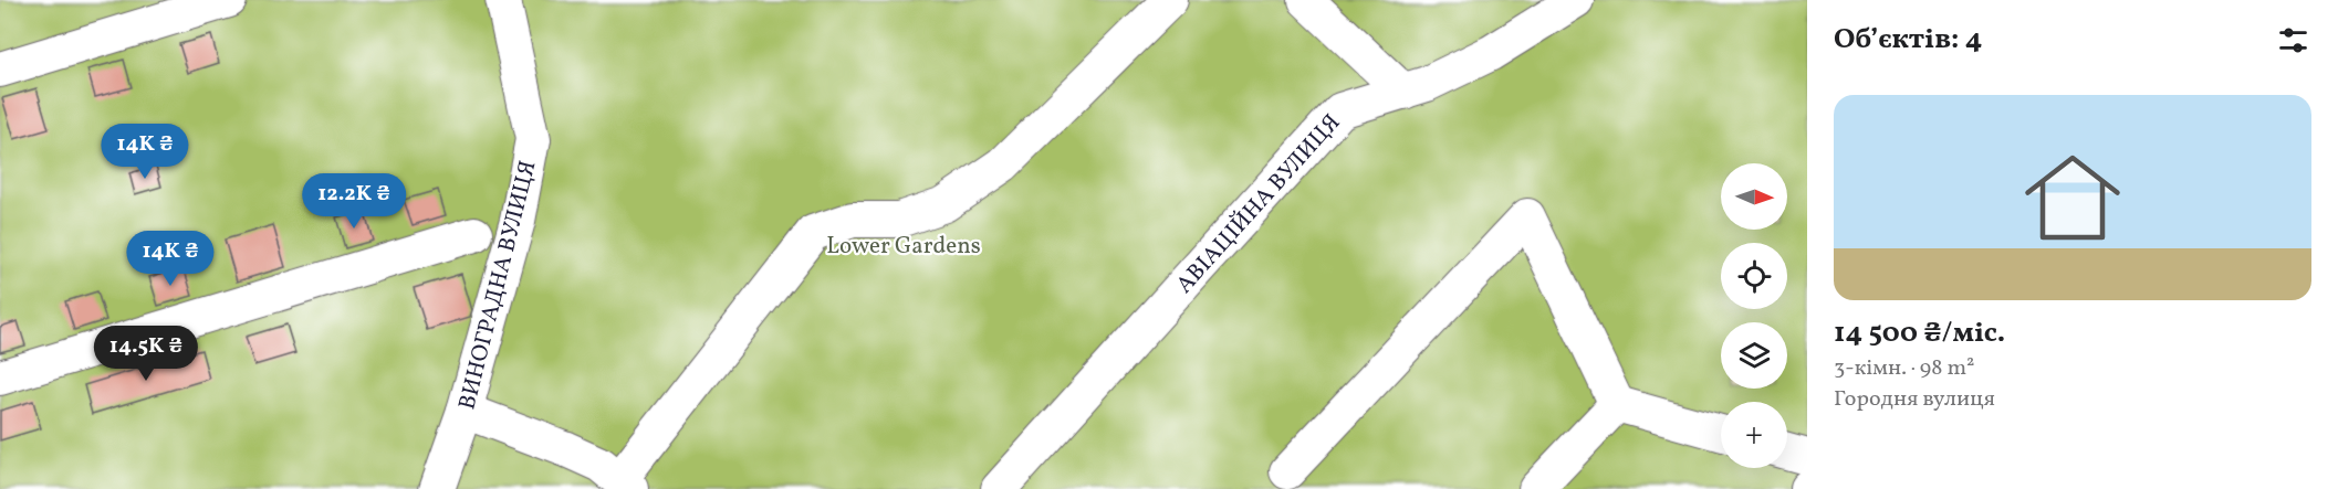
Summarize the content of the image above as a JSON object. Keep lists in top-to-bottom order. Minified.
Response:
{"streets":{"street":["АВІАЦІЙНА ВУЛИЦЯ","ВИНОГРАДНА ВУЛИЦЯ"]},"parks":["Lower Gardens"],"north":"right","page":{"heading":"Об’єктів: 4","list":[{"name":"14 500 ₴/міс.","note":"3-кімн. · 98 m² · Городня вулиця"}],"price":["14K ₴","12.2K ₴","14K ₴","14.5K ₴"],"map_buttons":"+"}}
